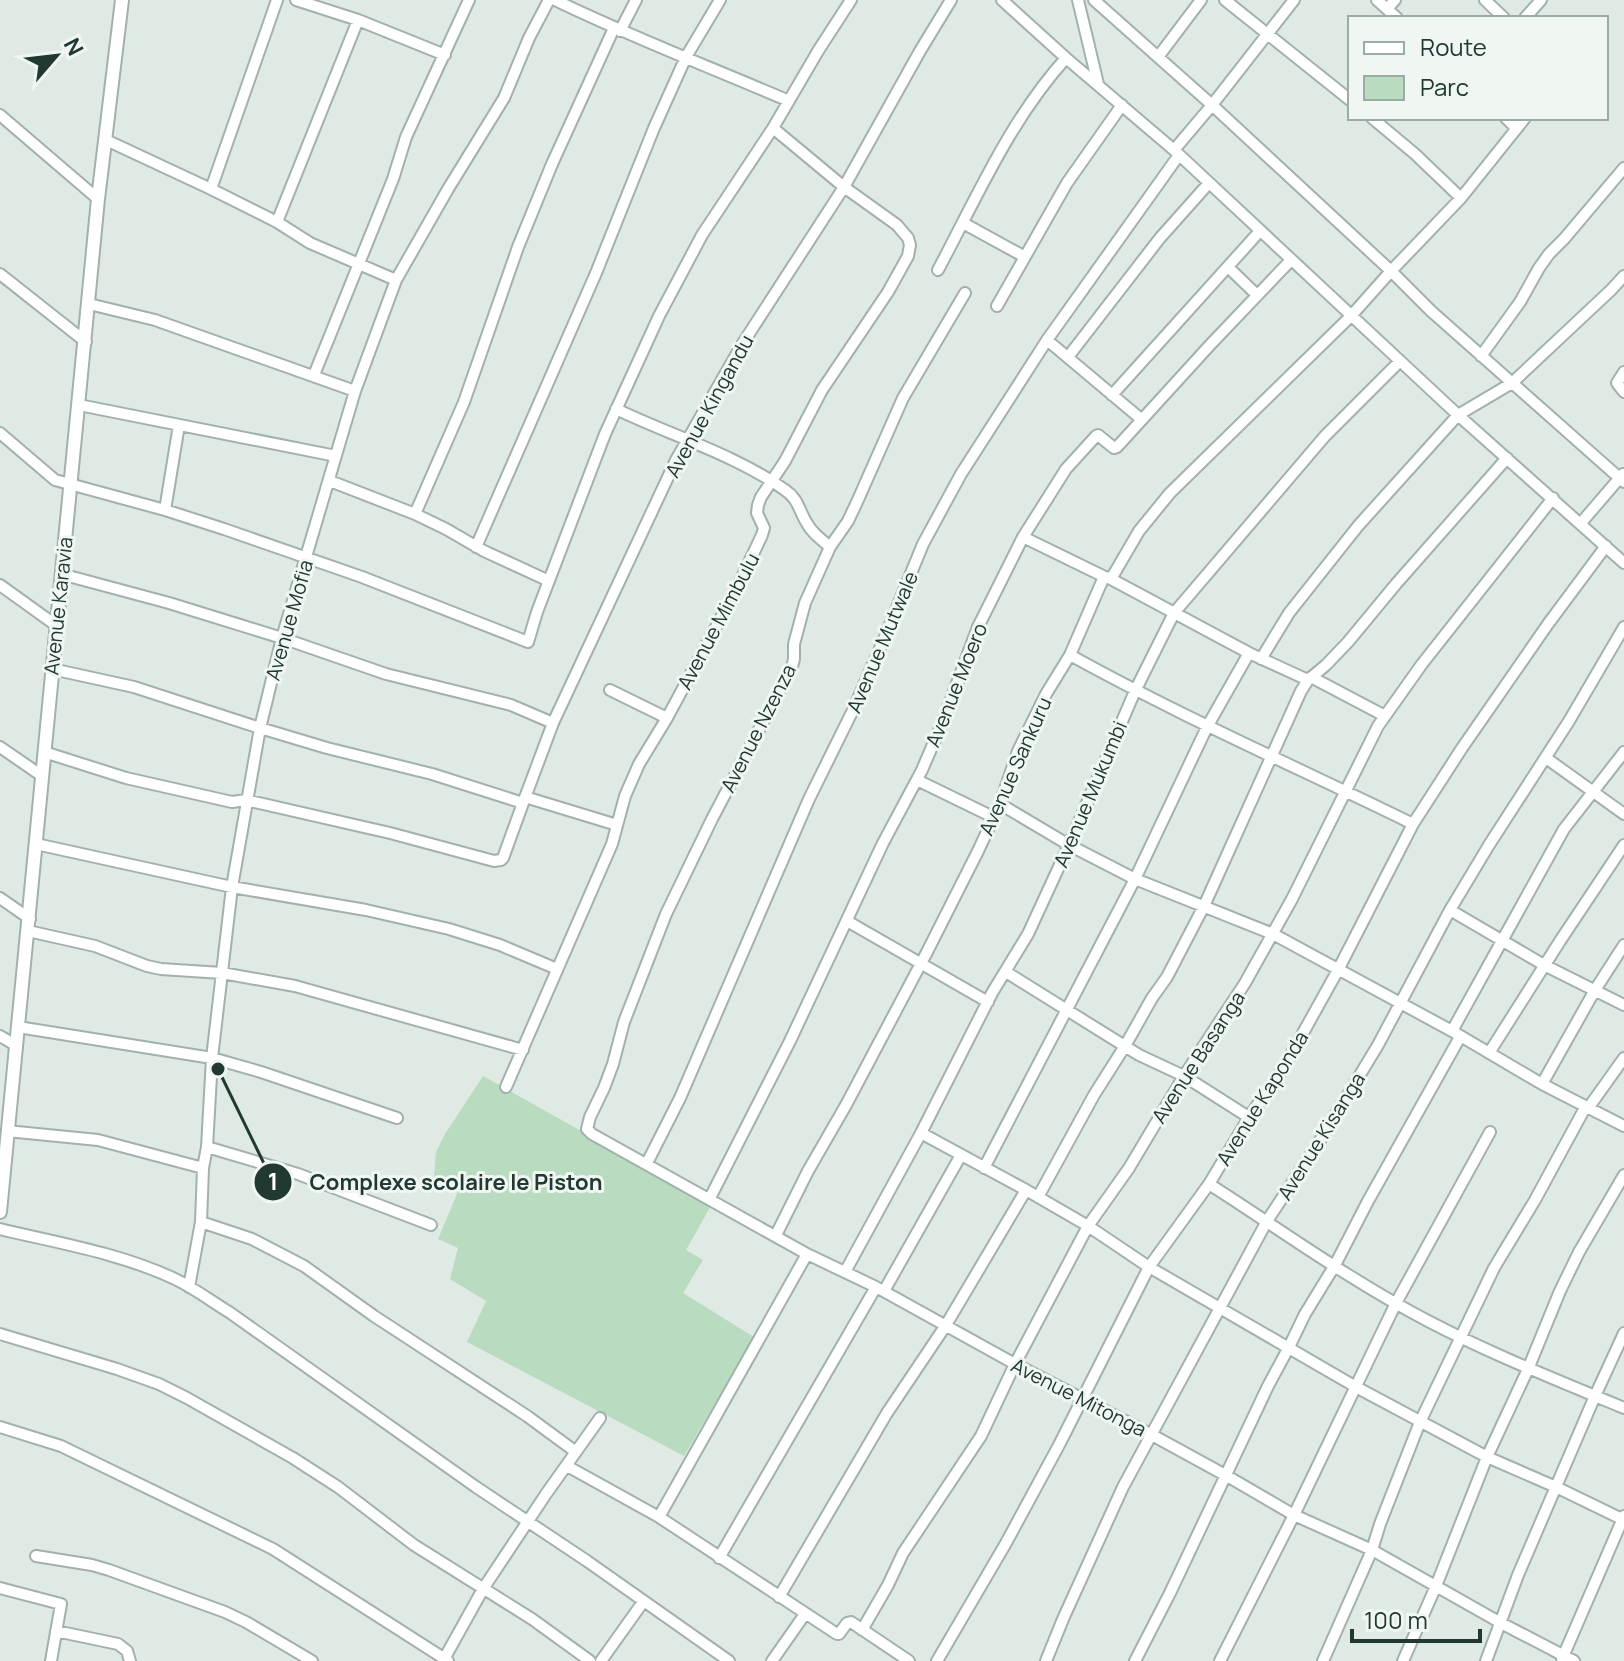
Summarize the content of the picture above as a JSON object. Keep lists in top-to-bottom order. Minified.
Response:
{"streets":{"street":["Avenue Kingandu","Avenue Karavia","Avenue Mofia","Avenue Mimbulu","Avenue Mutwale","Avenue Moero","Avenue Nzenza","Avenue Sankuru","Avenue Mukumbi","Avenue Basanga","Avenue Kaponda","Avenue Kisanga","Avenue Mitonga"]},"crossings":[["Avenue Kingandu","Avenue Mofia"],["Avenue Kingandu","Avenue Mimbulu"],["Avenue Mutwale","Avenue Mitonga"],["Avenue Moero","Avenue Mitonga"],["Avenue Nzenza","Avenue Mitonga"],["Avenue Sankuru","Avenue Mitonga"],["Avenue Mukumbi","Avenue Mitonga"],["Avenue Basanga","Avenue Mitonga"],["Avenue Kaponda","Avenue Mitonga"],["Avenue Kisanga","Avenue Mitonga"]],"places":["Complexe scolaire le Piston"],"legend":["Route","Parc"],"scale_bar":"100 m","north":"top right"}
